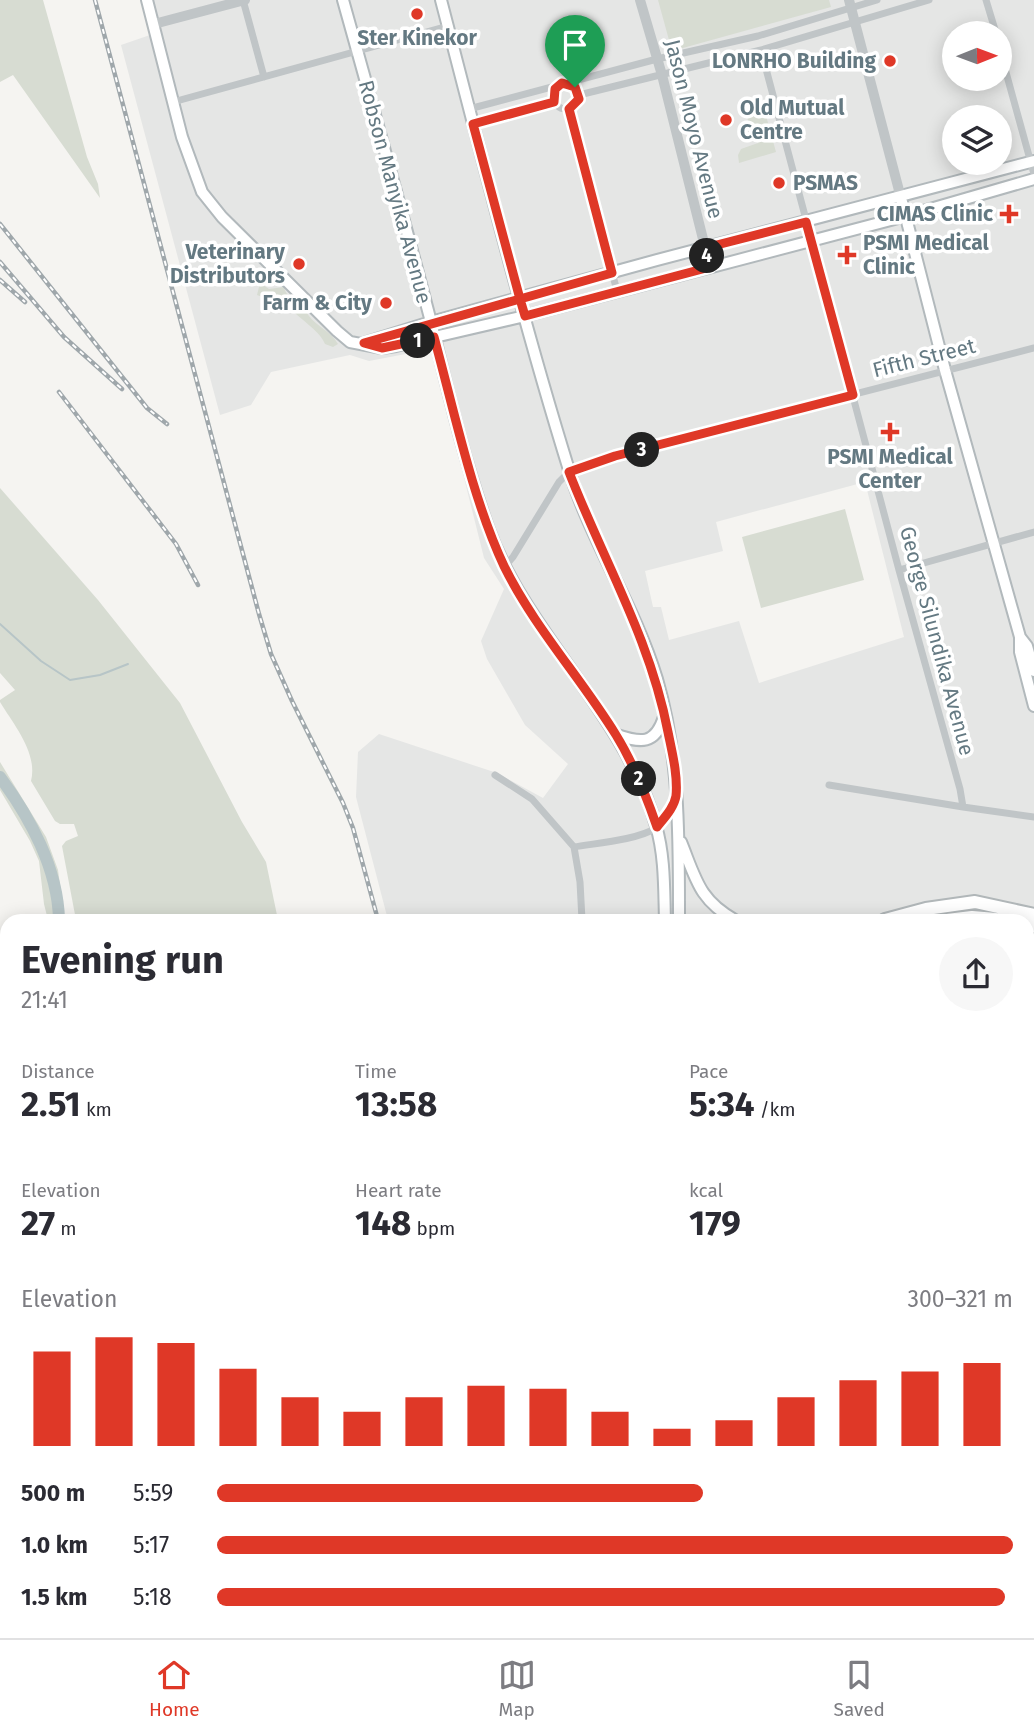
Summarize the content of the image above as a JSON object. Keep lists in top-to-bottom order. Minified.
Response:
{"streets":{"main road":["Robson Manyika Avenue"],"street":["Jason Moyo Avenue","Fifth Street","George Silundika Avenue"]},"crossings":[["Fifth Street","George Silundika Avenue"]],"places":{"other":["Ster Kinekor","LONRHO Building","Old Mutual Centre","PSMAS","Veterinary Distributors","Farm & City"],"health":["CIMAS Clinic","PSMI Medical Clinic","PSMI Medical Center"]},"north":"right","page":{"pins":["4","1","3","2"],"heading":["Evening run","21:41"],"stats":[["Distance","2.51 km"],["Time","13:58"],["Pace","5:34 /km"],["Elevation","27 m"],["Heart rate","148 bpm"],["kcal","179"]],"chart":["Elevation","300–321 m"],"list":[{"name":"500 m","note":"5:59"},{"name":"1.0 km","note":"5:17"},{"name":"1.5 km","note":"5:18"}],"tabs":["Home","Map","Saved"]}}
